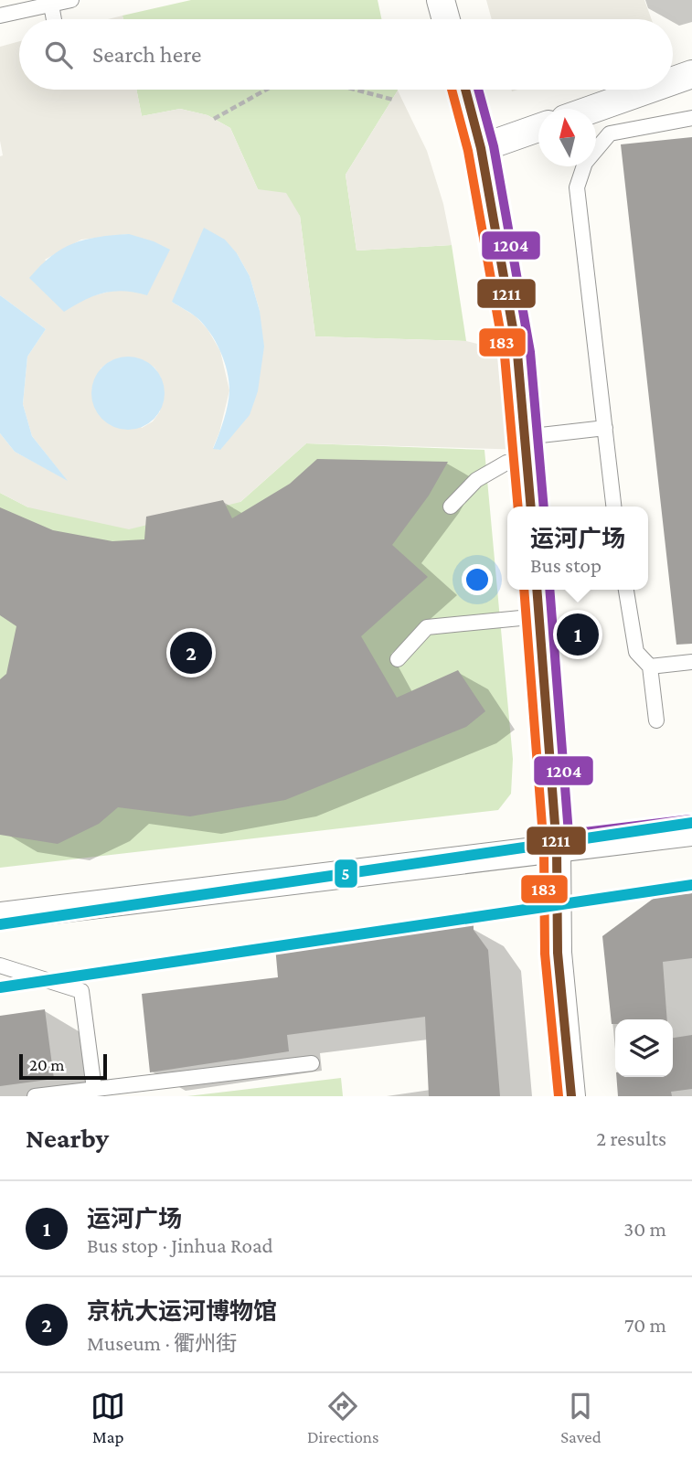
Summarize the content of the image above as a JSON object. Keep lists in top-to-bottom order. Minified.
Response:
{"lines":["transit line 1211","transit line 183","transit line 1204","transit line 5"],"scale_bar":"20 m","north":"top","page":{"search":"Search here","popup":["运河广场","Bus stop"],"pins":["1","2"],"scale":"20 m","heading":["Nearby","2 results"],"list":[{"mark":"1","name":"运河广场","note":"Bus stop · Jinhua Road","value":"30 m"},{"mark":"2","name":"京杭大运河博物馆","note":"Museum · 衢州街","value":"70 m"}],"nav":["Map","Directions","Saved"]}}
